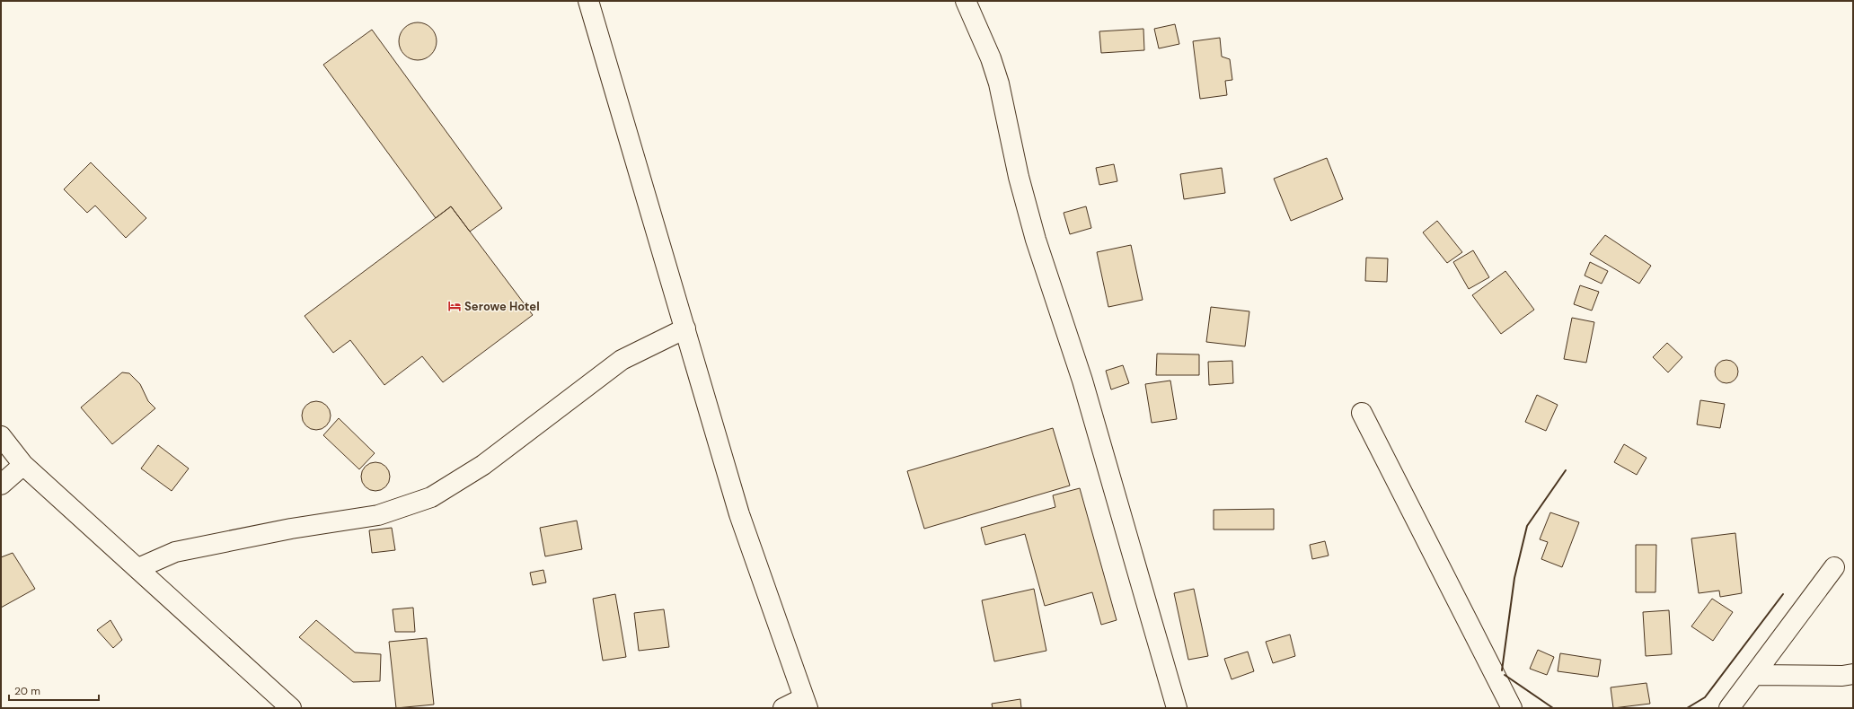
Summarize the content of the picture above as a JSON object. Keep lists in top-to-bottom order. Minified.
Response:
{"places":{"hotel":["Serowe Hotel"]},"scale_bar":"20 m"}
